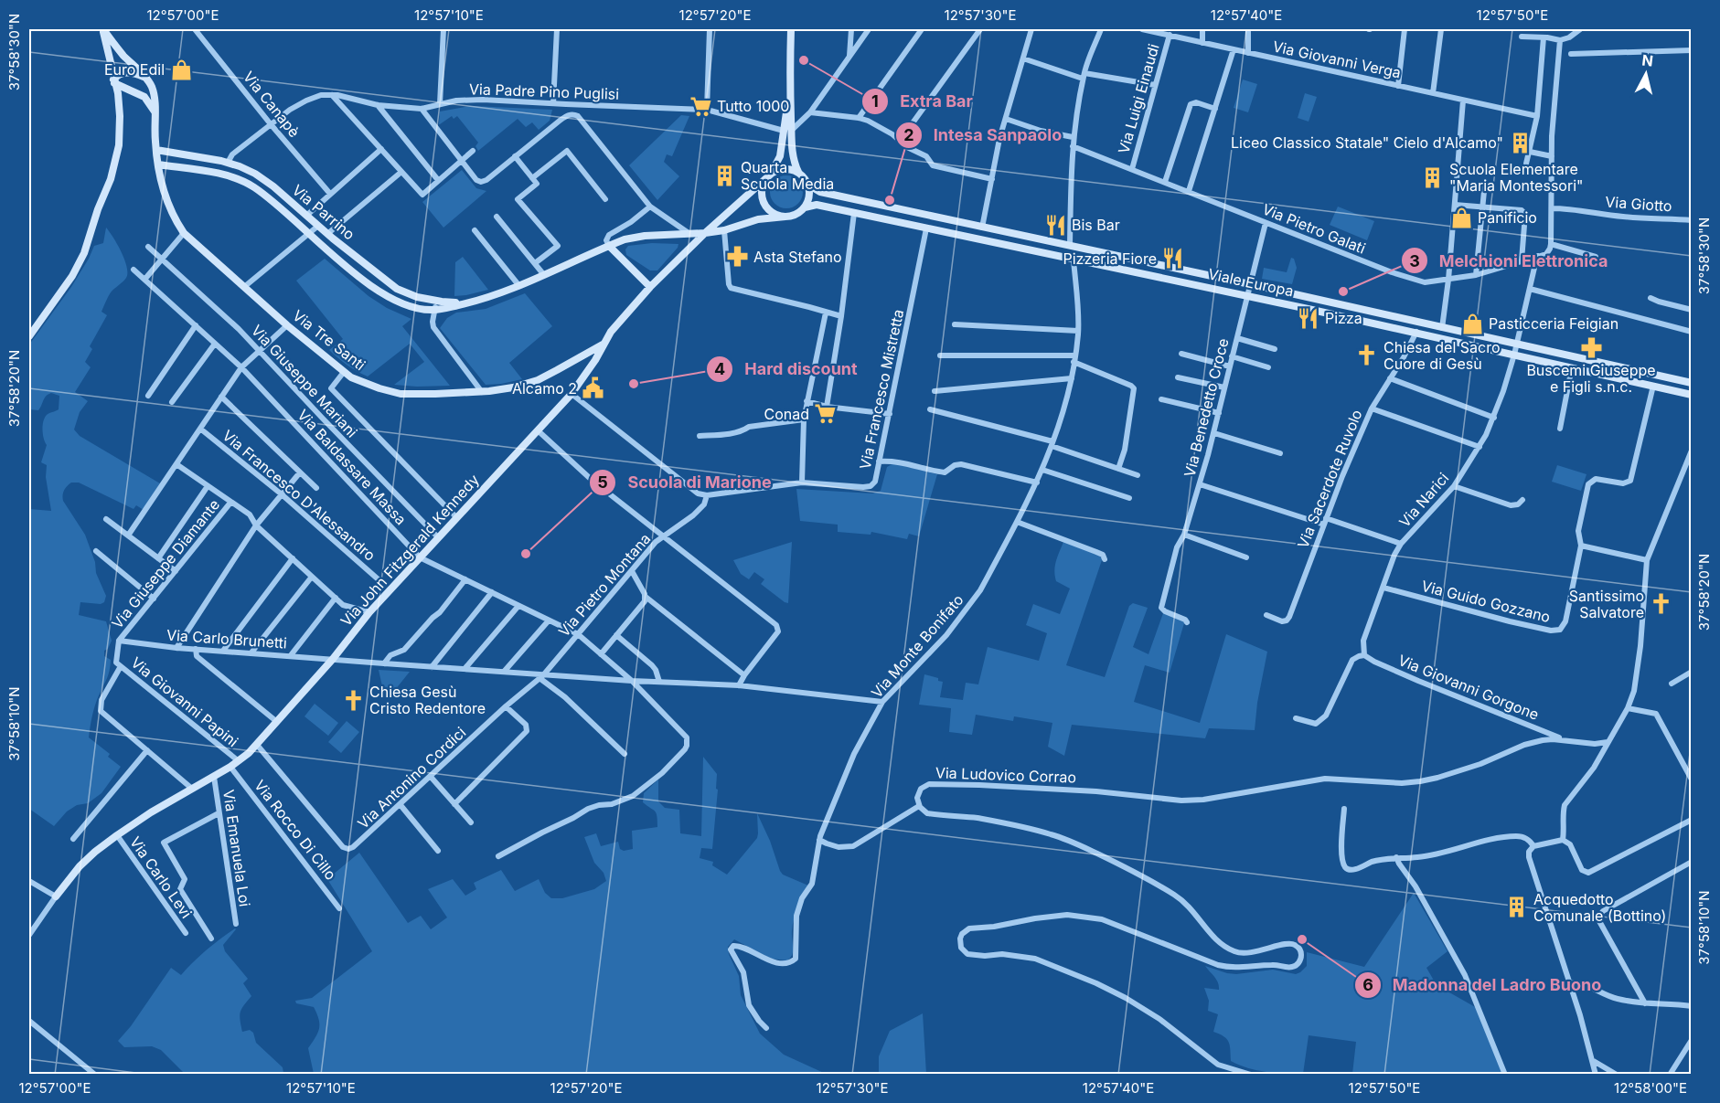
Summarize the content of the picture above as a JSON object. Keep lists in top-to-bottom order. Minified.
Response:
{"streets":{"street":["Via Giovanni Verga","Via Padre Pino Puglisi","Via Luigi Einaudi","Via Canapè","Via Giotto","Via Parrino","Via Pietro Galati","Viale Europa","Via Tre Santi","Via Giuseppe Mariani","Via Francesco Mistretta","Via Benedetto Croce","Via Baldassare Massa","Via Sacerdote Ruvolo","Via Francesco D'Alessandro","Via Narici","Via John Fitzgerald Kennedy","Via Giuseppe Diamante","Via Pietro Montana","Via Guido Gozzano","Via Carlo Brunetti","Via Monte Bonifato","Via Giovanni Gorgone","Via Giovanni Papini","Via Ludovico Corrao","Via Antonino Cordici","Via Rocco Di Cillo","Via Emanuela Loi","Via Carlo Levi"]},"crossings":[["Via Giovanni Verga","Via Luigi Einaudi"],["Via Padre Pino Puglisi","Via Canapè"],["Via Padre Pino Puglisi","Via Parrino"],["Via Luigi Einaudi","Via Pietro Galati"],["Via Parrino","Via Tre Santi"],["Via Parrino","Via John Fitzgerald Kennedy"],["Via Pietro Galati","Via Benedetto Croce"],["Via Pietro Galati","Via Narici"],["Viale Europa","Via Francesco Mistretta"],["Viale Europa","Via Benedetto Croce"],["Viale Europa","Via Sacerdote Ruvolo"],["Viale Europa","Via Narici"],["Viale Europa","Via John Fitzgerald Kennedy"],["Viale Europa","Via Monte Bonifato"],["Via Tre Santi","Via John Fitzgerald Kennedy"],["Via Giuseppe Mariani","Via John Fitzgerald Kennedy"],["Via Baldassare Massa","Via John Fitzgerald Kennedy"],["Via Baldassare Massa","Via Pietro Montana"],["Via Baldassare Massa","Via Carlo Brunetti"],["Via Narici","Via Guido Gozzano"],["Via Narici","Via Giovanni Gorgone"],["Via John Fitzgerald Kennedy","Via Carlo Brunetti"],["Via John Fitzgerald Kennedy","Via Giovanni Papini"],["Via John Fitzgerald Kennedy","Via Antonino Cordici"],["Via John Fitzgerald Kennedy","Via Rocco Di Cillo"],["Via John Fitzgerald Kennedy","Via Emanuela Loi"],["Via John Fitzgerald Kennedy","Via Carlo Levi"],["Via Giuseppe Diamante","Via Carlo Brunetti"],["Via Pietro Montana","Via Carlo Brunetti"],["Via Pietro Montana","Via Antonino Cordici"],["Via Carlo Brunetti","Via Monte Bonifato"],["Via Carlo Brunetti","Via Antonino Cordici"],["Via Giovanni Gorgone","Via Ludovico Corrao"]],"places":{"other":["Extra Bar","Intesa Sanpaolo","Melchioni Elettronica","Hard discount","Scuola di Marione","Madonna del Ladro Buono"],"shop":["Euro Edil","Panificio","Pasticceria Feigian"],"supermarket":["Tutto 1000","Conad"],"building":["Liceo Classico Statale\" Cielo d'Alcamo\"","Quarta Scuola Media","Scuola Elementare \"Maria Montessori\"","Acquedotto Comunale (Bottino)"],"restaurant":["Bis Bar","Pizzeria Fiore","Pizza"],"pharmacy":["Asta Stefano","Buscemi Giuseppe e Figli s.n.c."],"church":["Chiesa del Sacro Cuore di Gesù","Santissimo Salvatore","Chiesa Gesù Cristo Redentore"],"public building":["Alcamo 2"]},"north":"top","coordinates":["12°57'00\"E","12°57'10\"E","12°57'20\"E","12°57'30\"E","12°57'40\"E","12°57'50\"E","37°58'30\"N","37°58'20\"N","37°58'10\"N","12°58'00\"E"]}
